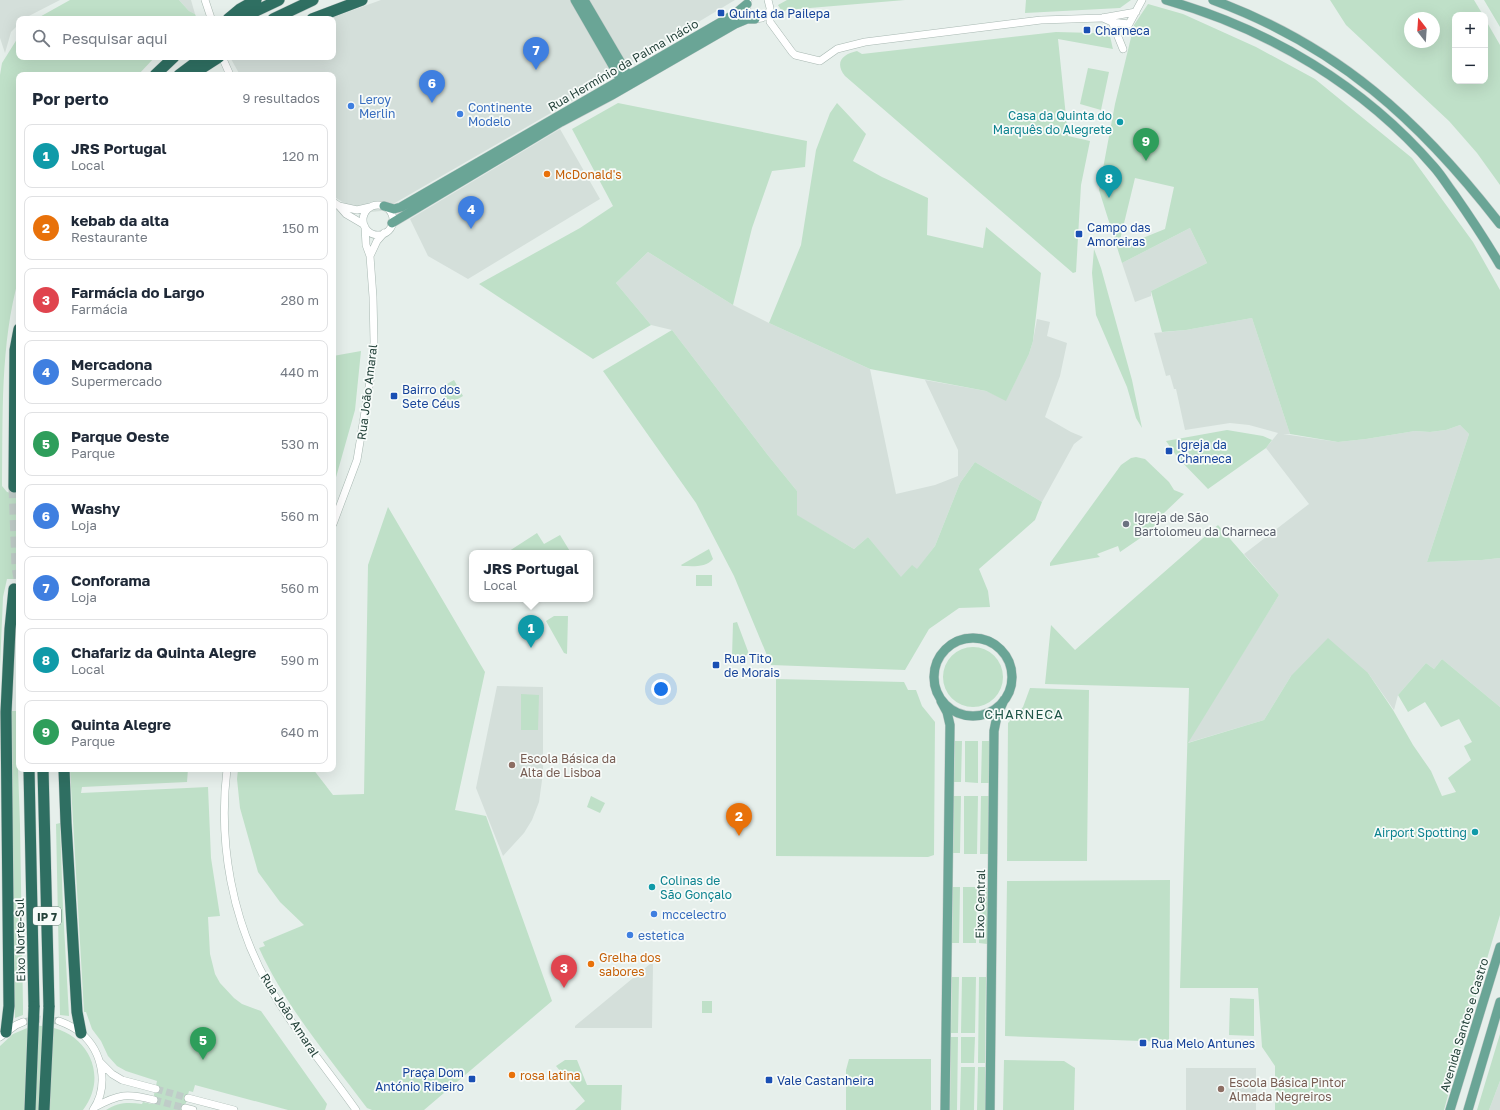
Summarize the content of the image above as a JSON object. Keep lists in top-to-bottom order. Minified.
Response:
{"streets":{"highway":["IP 7","Eixo Norte-Sul"],"main road":["Rua Hermínio da Palma Inácio","Eixo Central","Avenida Santos e Castro"],"street":["Rua João Amaral"]},"crossings":[["Rua Hermínio da Palma Inácio","Rua João Amaral"]],"districts":["CHARNECA"],"places":{"transit":["Quinta da Pailepa","Charneca","Campo das Amoreiras","Bairro dos Sete Céus","Igreja da Charneca","Rua Tito de Morais","Rua Melo Antunes","Praça Dom António Ribeiro","Vale Castanheira"],"other":["Leroy Merlin","Continente Modelo","Casa da Quinta do Marquês do Alegrete","McDonald's","Igreja de São Bartolomeu da Charneca","Escola Básica da Alta de Lisboa","Airport Spotting","Colinas de São Gonçalo","mccelectro","estetica","Grelha dos sabores","rosa latina","Escola Básica Pintor Almada Negreiros"]},"north":"top","page":{"map_buttons":["+","−"],"search":"Pesquisar aqui","pins":["7","6","9","8","4","1","2","3","5"],"heading":["Por perto","9 resultados"],"list":[{"mark":"1","name":"JRS Portugal","note":"Local","value":"120 m"},{"mark":"2","name":"kebab da alta","note":"Restaurante","value":"150 m"},{"mark":"3","name":"Farmácia do Largo","note":"Farmácia","value":"280 m"},{"mark":"4","name":"Mercadona","note":"Supermercado","value":"440 m"},{"mark":"5","name":"Parque Oeste","note":"Parque","value":"530 m"},{"mark":"6","name":"Washy","note":"Loja","value":"560 m"},{"mark":"7","name":"Conforama","note":"Loja","value":"560 m"},{"mark":"8","name":"Chafariz da Quinta Alegre","note":"Local","value":"590 m"},{"mark":"9","name":"Quinta Alegre","note":"Parque","value":"640 m"}],"popup":["JRS Portugal","Local"]}}
